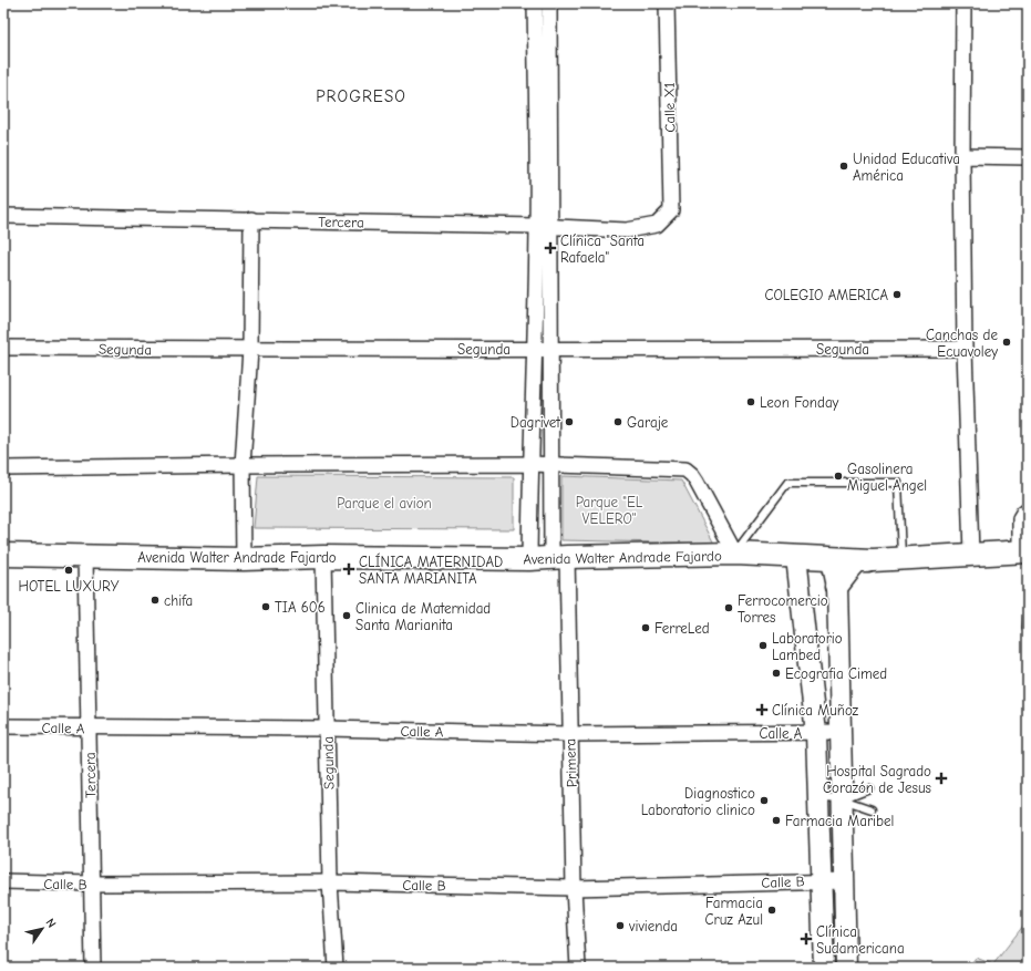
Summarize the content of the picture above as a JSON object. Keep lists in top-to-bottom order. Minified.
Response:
{"streets":{"main road":["Avenida Walter Andrade Fajardo"],"street":["Calle X1","Tercera","Segunda","Calle A","Primera","Calle B"]},"crossings":[["Calle X1","Tercera"],["Tercera","Avenida Walter Andrade Fajardo"],["Tercera","Calle A"],["Tercera","Primera"],["Tercera","Calle B"],["Segunda","Avenida Walter Andrade Fajardo"],["Segunda","Calle A"],["Segunda","Primera"],["Segunda","Calle B"],["Avenida Walter Andrade Fajardo","Primera"],["Calle A","Primera"],["Primera","Calle B"]],"districts":["PROGRESO"],"parks":["Parque \"EL VELERO\"","Parque el avion"],"places":{"other":["Unidad Educativa América","COLEGIO AMERICA","Canchas de Ecuavoley","Leon Fonday","Dagrivet","Garaje","Gasolinera Miguel Angel","HOTEL LUXURY","chifa","TIA 606","Ferrocomercio Torres","Clinica de Maternidad Santa Marianita","FerreLed","Laboratorio Lambed","Ecografia Cimed","Diagnostico Laboratorio clinico","Farmacia Maribel","Farmacia Cruz Azul","vivienda"],"health":["Clínica \"Santa Rafaela\"","CLÍNICA MATERNIDAD SANTA MARIANITA","Clínica Muñoz","Hospital Sagrado Corazón de Jesus","Clínica Sudamericana"]},"north":"top right"}
